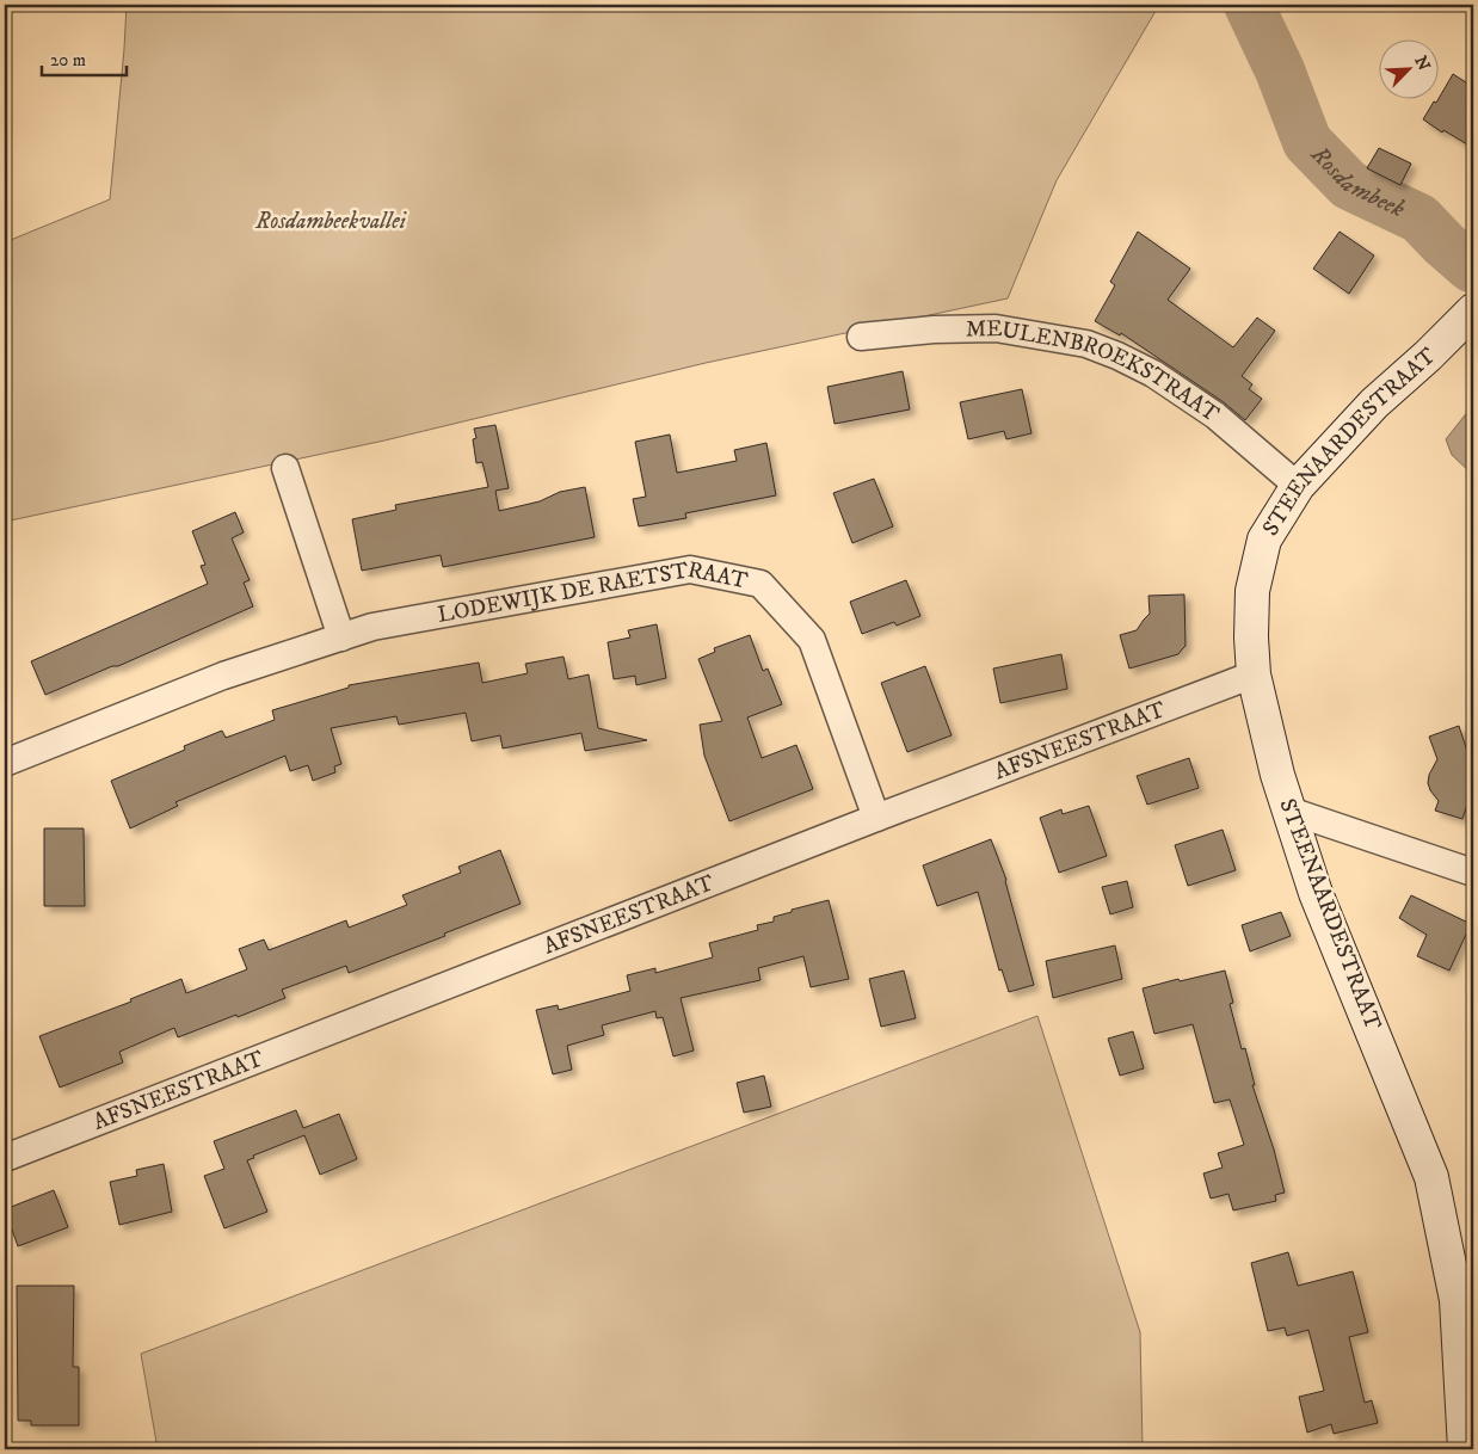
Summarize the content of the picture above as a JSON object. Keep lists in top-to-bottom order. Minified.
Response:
{"streets":{"street":["MEULENBROEKSTRAAT","STEENAARDESTRAAT","LODEWIJK DE RAETSTRAAT","AFSNEESTRAAT"]},"crossings":[["MEULENBROEKSTRAAT","STEENAARDESTRAAT"],["STEENAARDESTRAAT","AFSNEESTRAAT"],["LODEWIJK DE RAETSTRAAT","AFSNEESTRAAT"]],"water":["Rosdambeek"],"parks":["Rosdambeekvallei"],"scale_bar":"20 m","north":"top right"}
